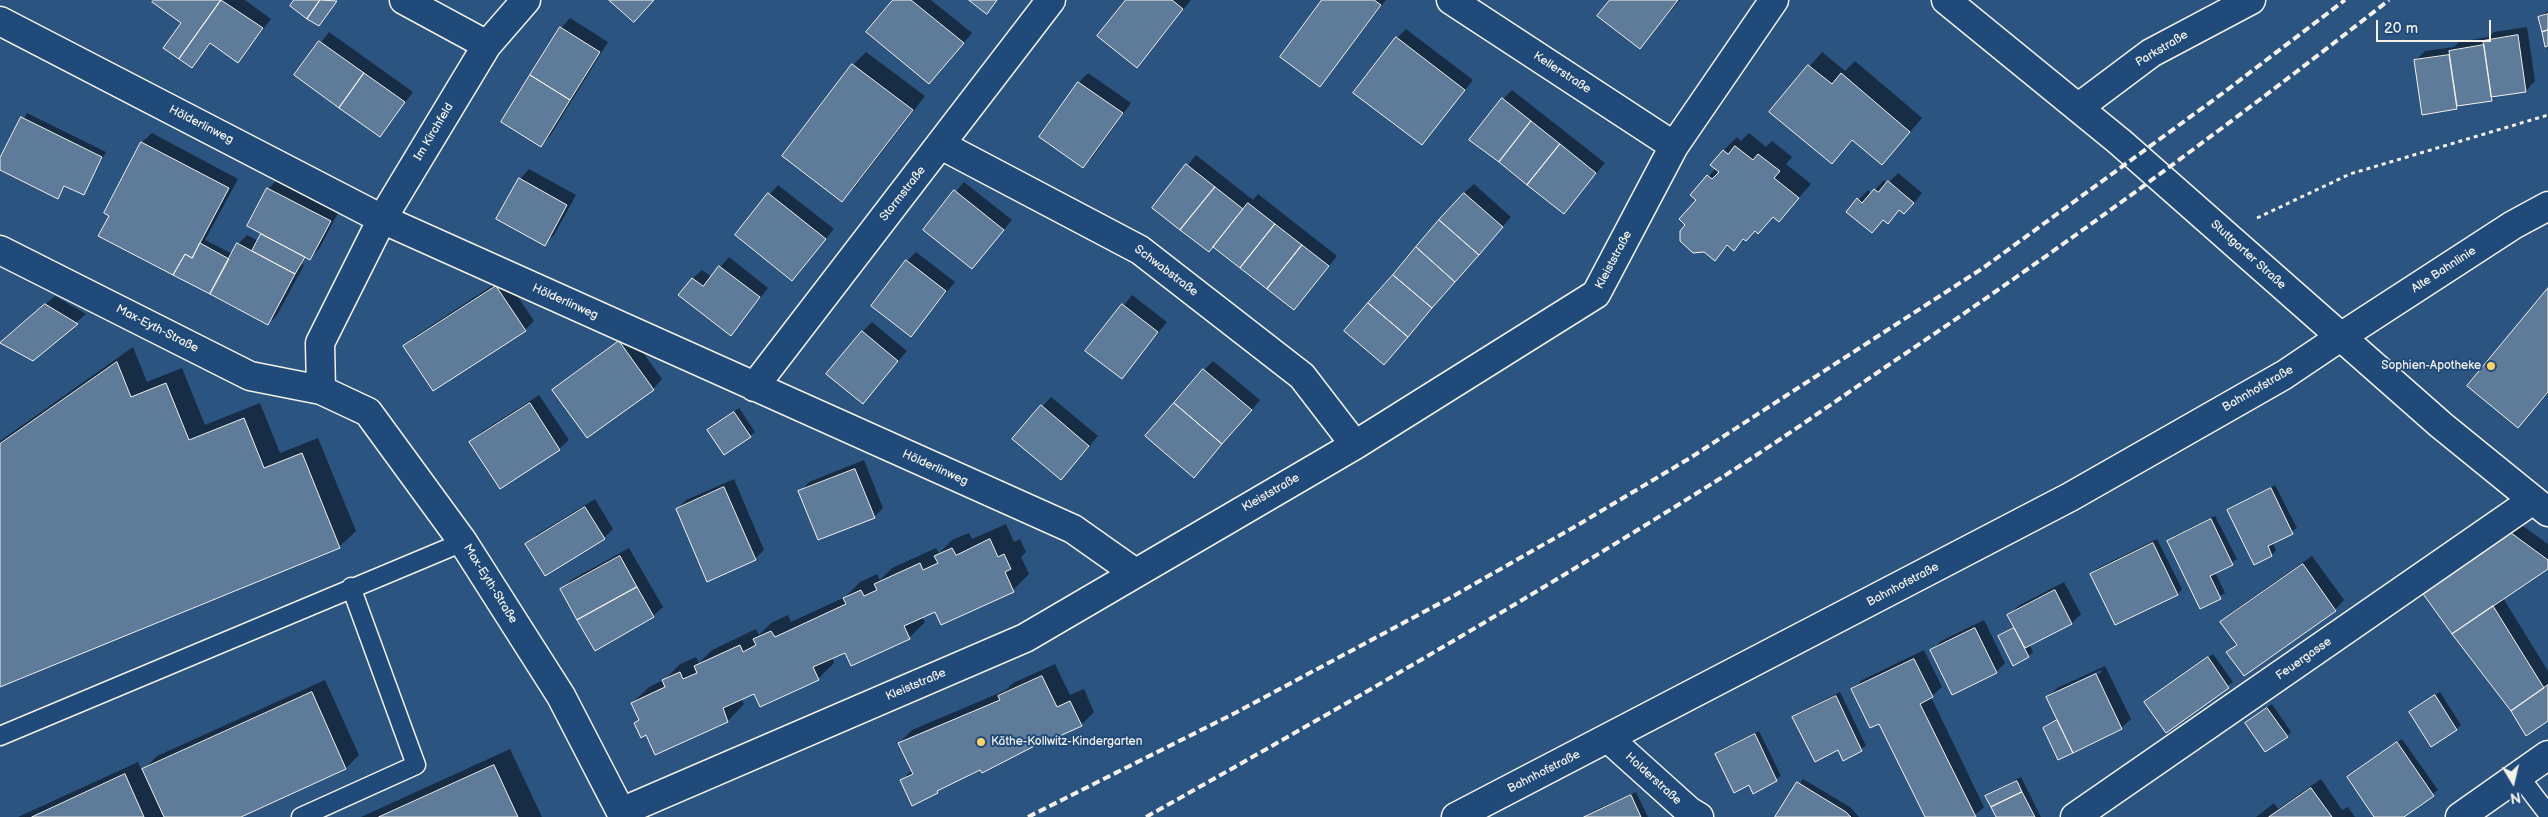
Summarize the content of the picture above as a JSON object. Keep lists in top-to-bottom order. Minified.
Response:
{"streets":{"street":["Parkstraße","Kellerstraße","Hölderlinweg","Im Kirchfeld","Stormstraße","Stuttgarter Straße","Kleiststraße","Alte Bahnlinie","Schwabstraße","Max-Eyth-Straße","Bahnhofstraße","Feuergasse","Holderstraße"]},"crossings":[["Parkstraße","Stuttgarter Straße"],["Kellerstraße","Kleiststraße"],["Hölderlinweg","Im Kirchfeld"],["Hölderlinweg","Stormstraße"],["Hölderlinweg","Kleiststraße"],["Stormstraße","Schwabstraße"],["Stuttgarter Straße","Alte Bahnlinie"],["Stuttgarter Straße","Bahnhofstraße"],["Stuttgarter Straße","Feuergasse"],["Kleiststraße","Schwabstraße"],["Kleiststraße","Max-Eyth-Straße"],["Alte Bahnlinie","Bahnhofstraße"],["Bahnhofstraße","Holderstraße"]],"places":["Sophien-Apotheke","Käthe-Kollwitz-Kindergarten"],"scale_bar":"20 m","north":"bottom"}
